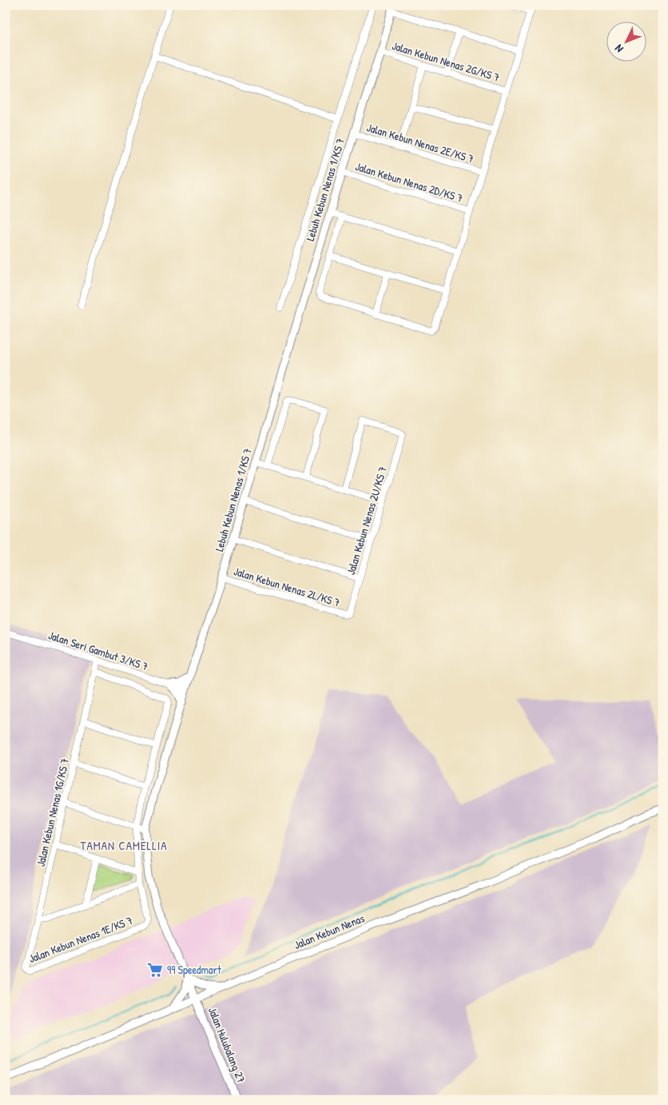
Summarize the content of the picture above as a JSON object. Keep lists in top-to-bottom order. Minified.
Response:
{"streets":{"street":["Jalan Kebun Nenas 2G/KS 7","Jalan Kebun Nenas 2E/KS 7","Jalan Kebun Nenas 2D/KS 7","Lebuh Kebun Nenas 1/KS 7","Jalan Kebun Nenas 2U/KS 7","Jalan Kebun Nenas 2L/KS 7","Jalan Seri Gambut 3/KS 7","Jalan Kebun Nenas 1G/KS 7","Jalan Kebun Nenas","Jalan Kebun Nenas 1E/KS 7","Jalan Hulubalang 27"]},"crossings":[["Jalan Kebun Nenas 2G/KS 7","Lebuh Kebun Nenas 1/KS 7"],["Jalan Kebun Nenas 2E/KS 7","Lebuh Kebun Nenas 1/KS 7"],["Jalan Kebun Nenas 2D/KS 7","Lebuh Kebun Nenas 1/KS 7"],["Lebuh Kebun Nenas 1/KS 7","Jalan Kebun Nenas 2L/KS 7"],["Lebuh Kebun Nenas 1/KS 7","Jalan Seri Gambut 3/KS 7"],["Lebuh Kebun Nenas 1/KS 7","Jalan Kebun Nenas"],["Lebuh Kebun Nenas 1/KS 7","Jalan Hulubalang 27"],["Jalan Kebun Nenas 2U/KS 7","Jalan Kebun Nenas 2L/KS 7"],["Jalan Seri Gambut 3/KS 7","Jalan Kebun Nenas 1G/KS 7"],["Jalan Kebun Nenas 1G/KS 7","Jalan Kebun Nenas 1E/KS 7"],["Jalan Kebun Nenas","Jalan Hulubalang 27"]],"districts":["TAMAN CAMELLIA"],"places":{"supermarket":["99 Speedmart"]},"north":"bottom left"}
